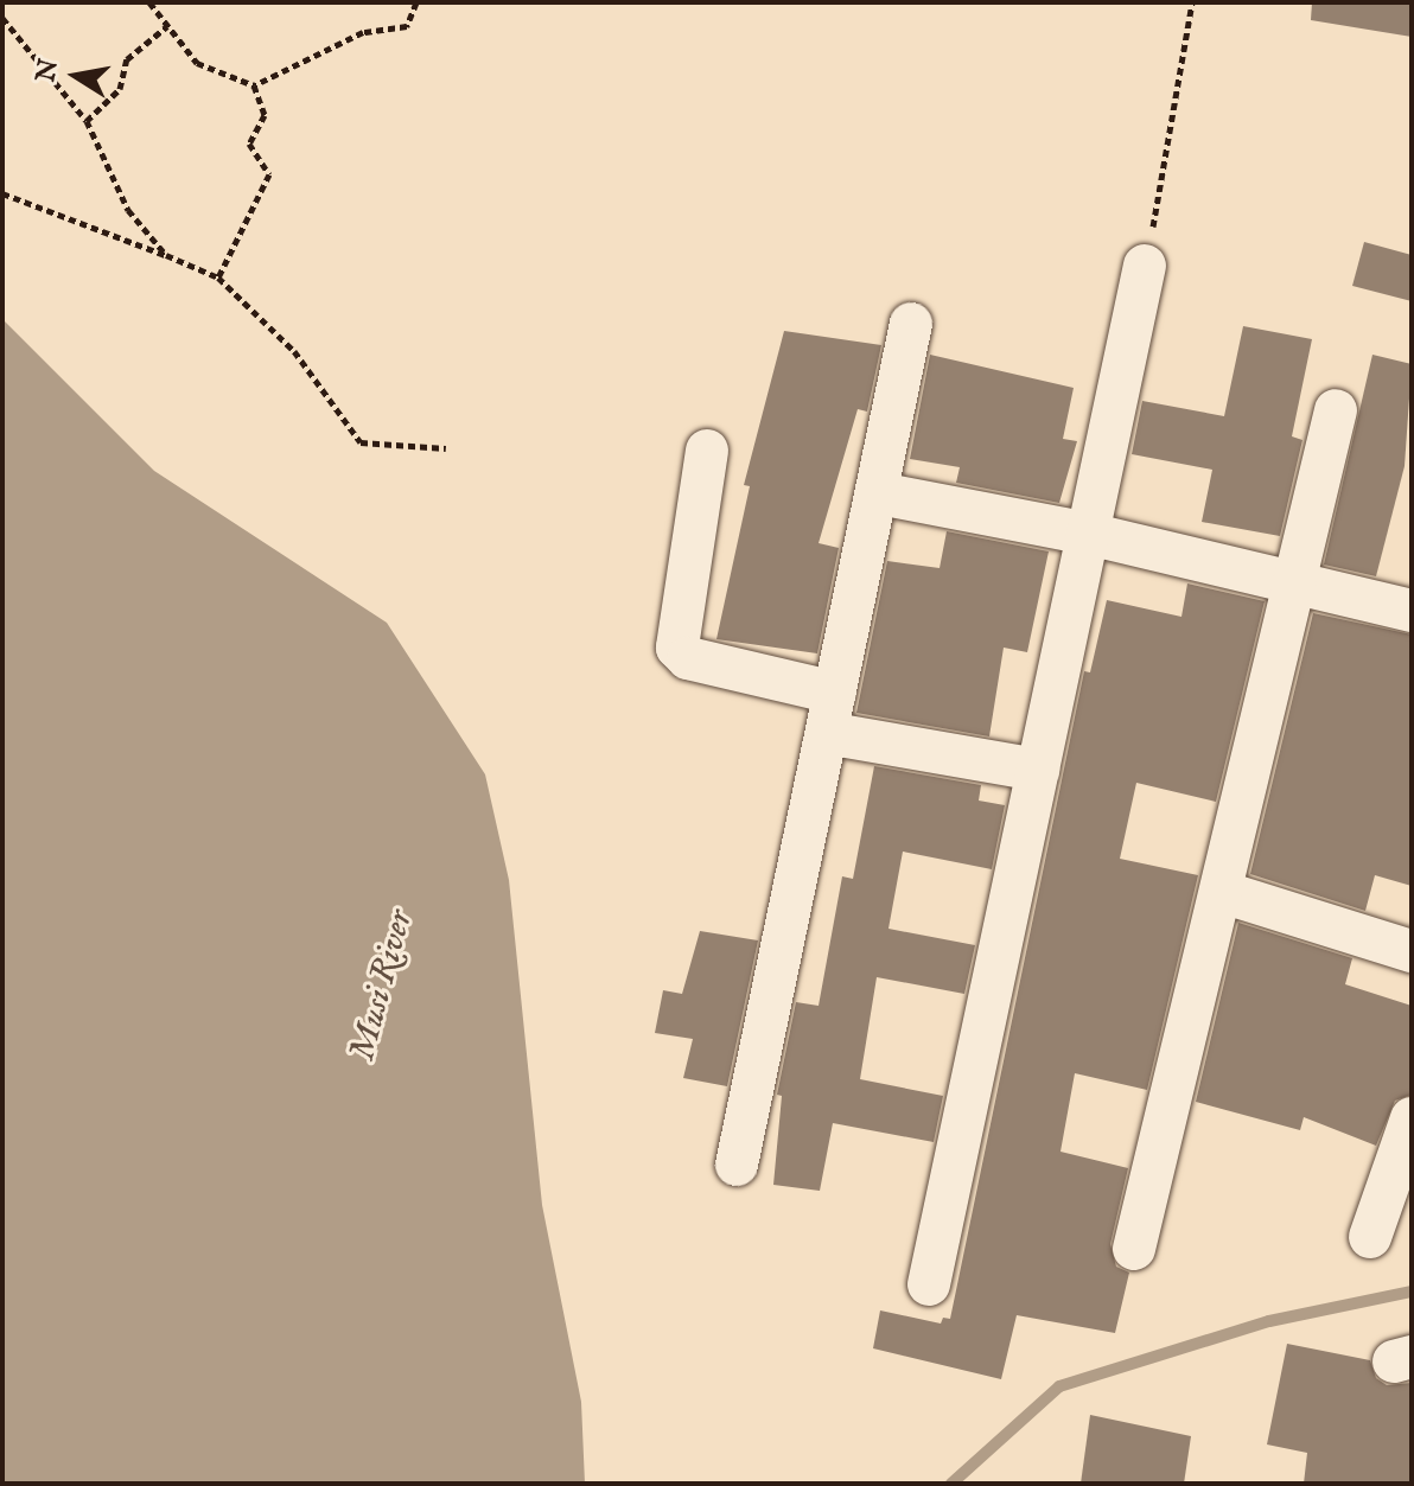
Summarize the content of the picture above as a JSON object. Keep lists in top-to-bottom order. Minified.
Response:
{"water":["Musi River"],"north":"left"}
